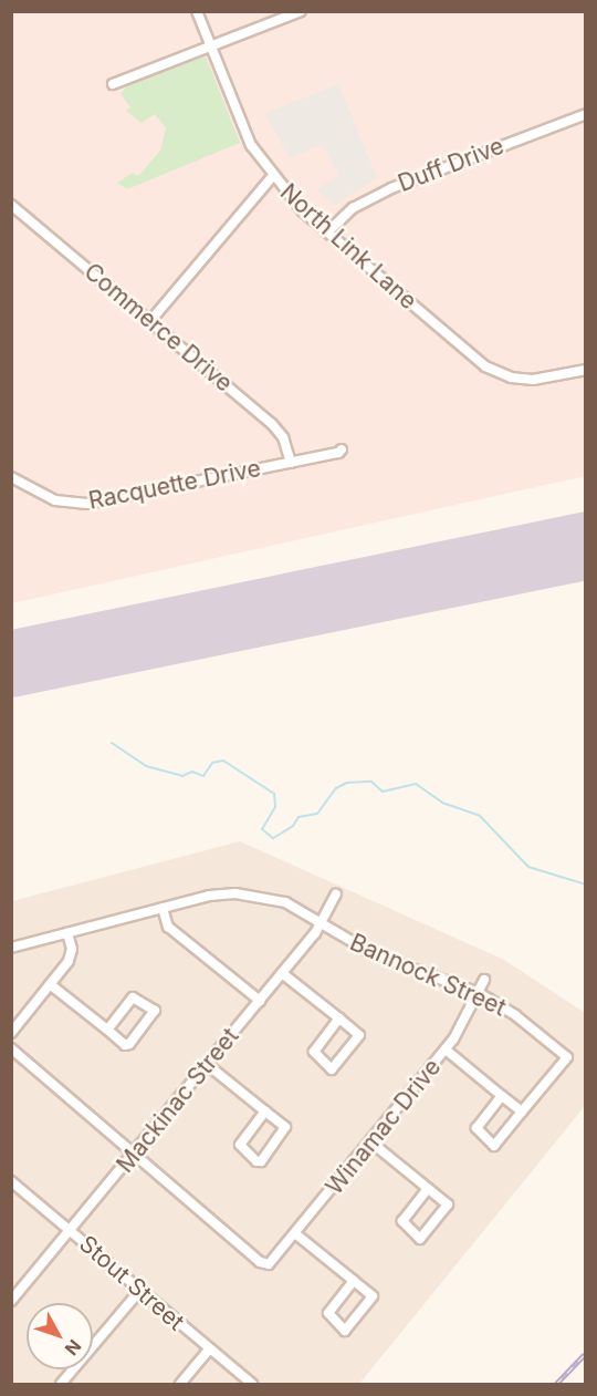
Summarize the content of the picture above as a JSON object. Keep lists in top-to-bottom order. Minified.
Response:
{"streets":{"street":["Duff Drive","North Link Lane","Commerce Drive","Racquette Drive","Bannock Street","Mackinac Street","Winamac Drive","Stout Street"]},"crossings":[["Duff Drive","North Link Lane"],["Commerce Drive","Racquette Drive"],["Bannock Street","Mackinac Street"],["Bannock Street","Winamac Drive"],["Mackinac Street","Winamac Drive"],["Mackinac Street","Stout Street"]],"north":"bottom right"}
